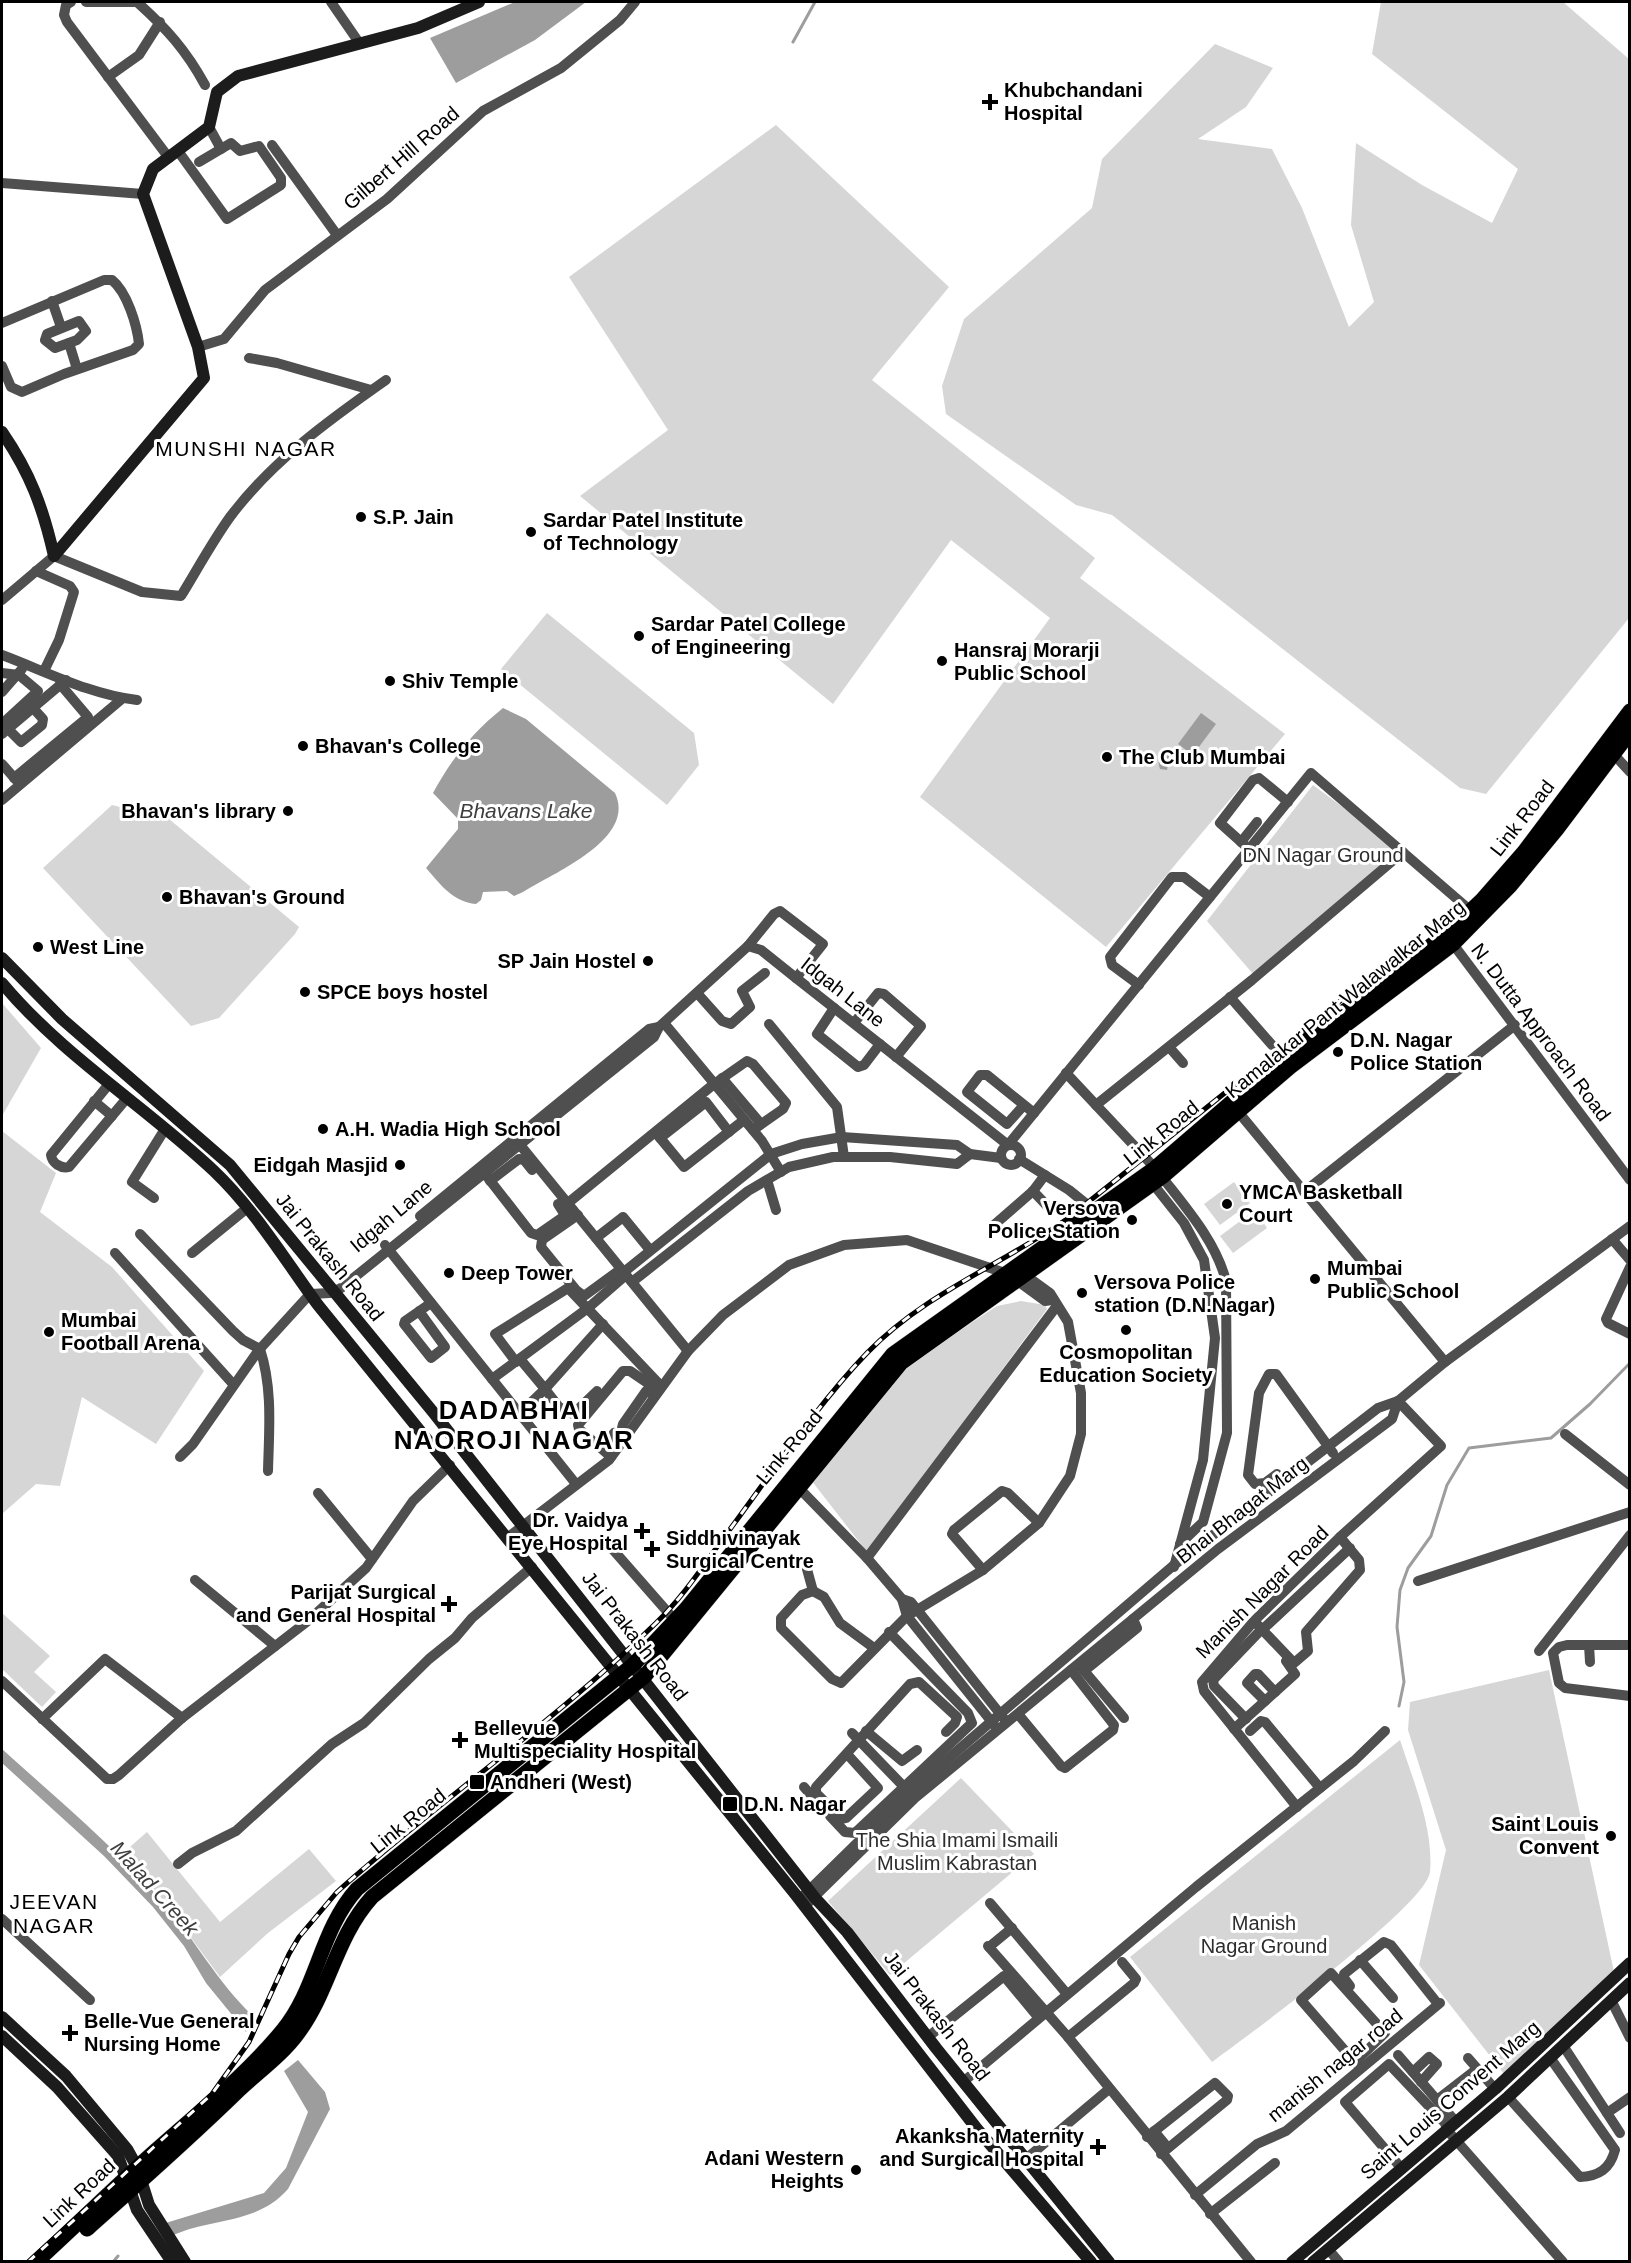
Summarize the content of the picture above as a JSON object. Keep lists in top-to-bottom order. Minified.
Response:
{"streets":{"main road":["Link Road","Kamalakar Pant Walawalkar Marg","Jai Prakash Road","Saint Louis Convent Marg"],"street":["Gilbert Hill Road","Idgah Lane","N. Dutta Approach Road","Bhai Bhagat Marg","Manish Nagar Road","manish nagar road"]},"crossings":[["Link Road","Kamalakar Pant Walawalkar Marg"],["Link Road","N. Dutta Approach Road"],["Link Road","Jai Prakash Road"],["Idgah Lane","Jai Prakash Road"],["Kamalakar Pant Walawalkar Marg","N. Dutta Approach Road"],["Bhai Bhagat Marg","Manish Nagar Road"]],"districts":["MUNSHI NAGAR","DADABHAI NAOROJI NAGAR","JEEVAN NAGAR"],"water":["Bhavans Lake","Malad Creek"],"parks":["DN Nagar Ground","The Shia Imami Ismaili Muslim Kabrastan","Manish Nagar Ground"],"places":{"health":["Khubchandani Hospital","Dr. Vaidya Eye Hospital","Siddhivinayak Surgical Centre","Parijat Surgical and General Hospital","Bellevue Multispeciality Hospital","Belle-Vue General Nursing Home","Akanksha Maternity and Surgical Hospital"],"other":["S.P. Jain","Sardar Patel Institute of Technology","Sardar Patel College of Engineering","Hansraj Morarji Public School","Shiv Temple","Bhavan's College","The Club Mumbai","Bhavan's library","Bhavan's Ground","West Line","SP Jain Hostel","SPCE boys hostel","D.N. Nagar Police Station","A.H. Wadia High School","Eidgah Masjid","YMCA Basketball Court","Versova Police Station","Deep Tower","Mumbai Public School","Versova Police station (D.N.Nagar)","Cosmopolitan Education Society","Mumbai Football Arena","Saint Louis Convent","Adani Western Heights"],"transit":["Andheri (West)","D.N. Nagar"]}}
